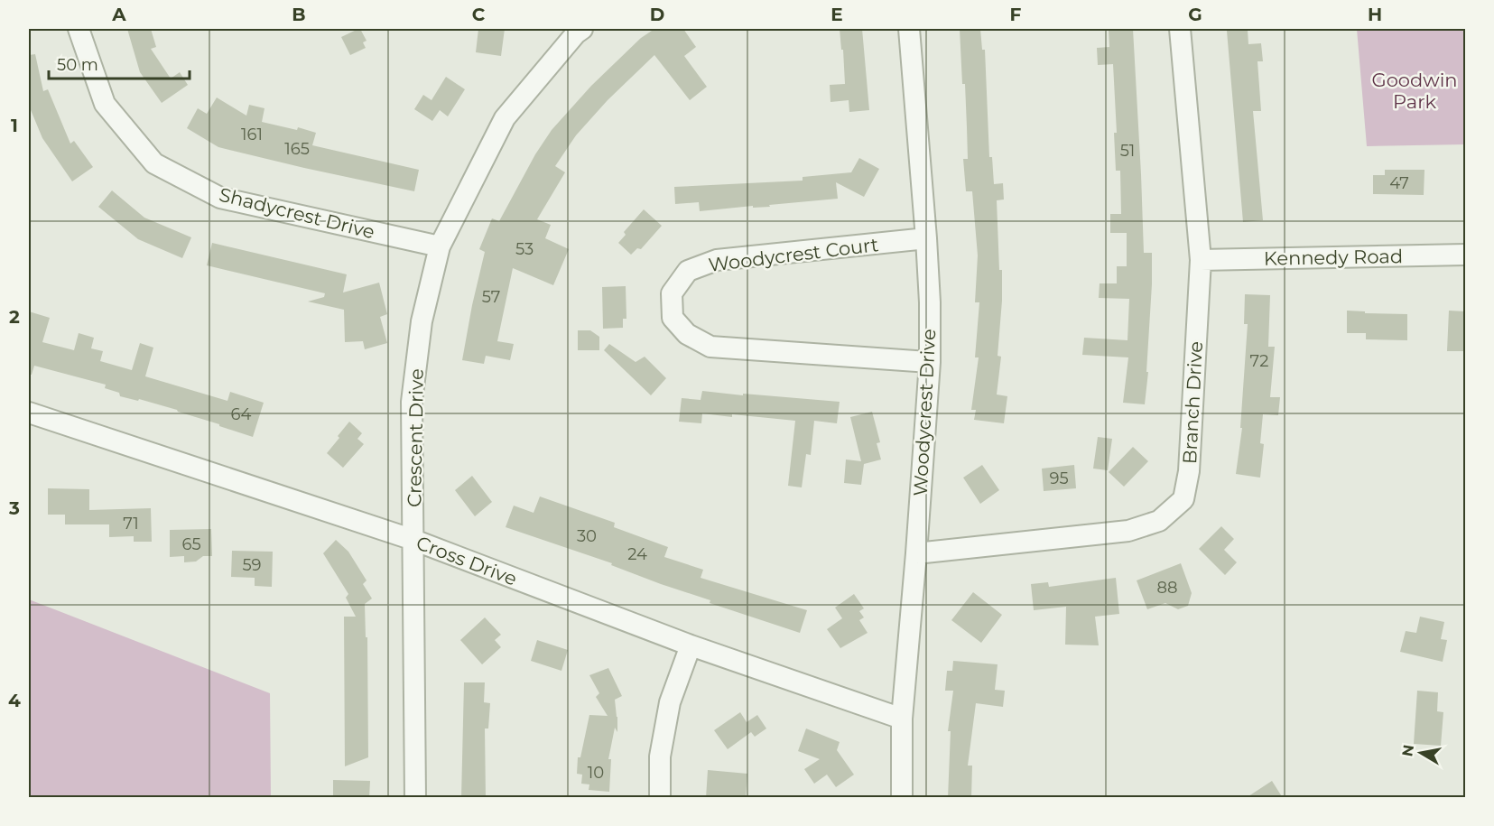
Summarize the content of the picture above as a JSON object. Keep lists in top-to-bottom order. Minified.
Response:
{"streets":{"street":["Shadycrest Drive","Woodycrest Court","Kennedy Road","Branch Drive","Woodycrest Drive","Crescent Drive","Cross Drive"]},"crossings":[["Shadycrest Drive","Crescent Drive"],["Woodycrest Court","Woodycrest Drive"],["Kennedy Road","Branch Drive"],["Branch Drive","Woodycrest Drive"],["Woodycrest Drive","Cross Drive"],["Crescent Drive","Cross Drive"]],"parks":["Goodwin Park"],"house_numbers":["161","165","51","47","53","57","72","64","95","71","30","65","24","59","88","10"],"scale_bar":"50 m","north":"left","grid":{"columns":["A","B","C","D","E","F","G","H"],"rows":["1","2","3","4"]}}
